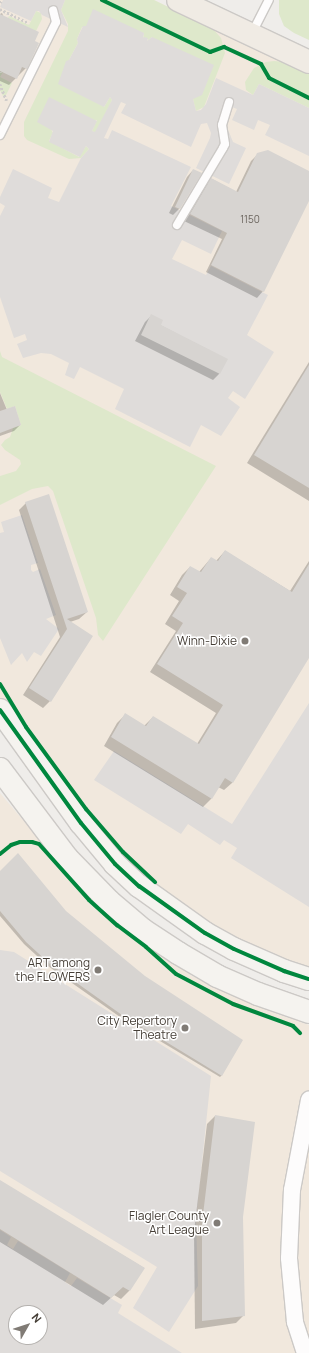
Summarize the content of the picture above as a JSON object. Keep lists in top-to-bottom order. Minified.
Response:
{"places":["Winn-Dixie","ART among the FLOWERS","City Repertory Theatre","Flagler County Art League"],"house_numbers":["1150"],"north":"top right"}
